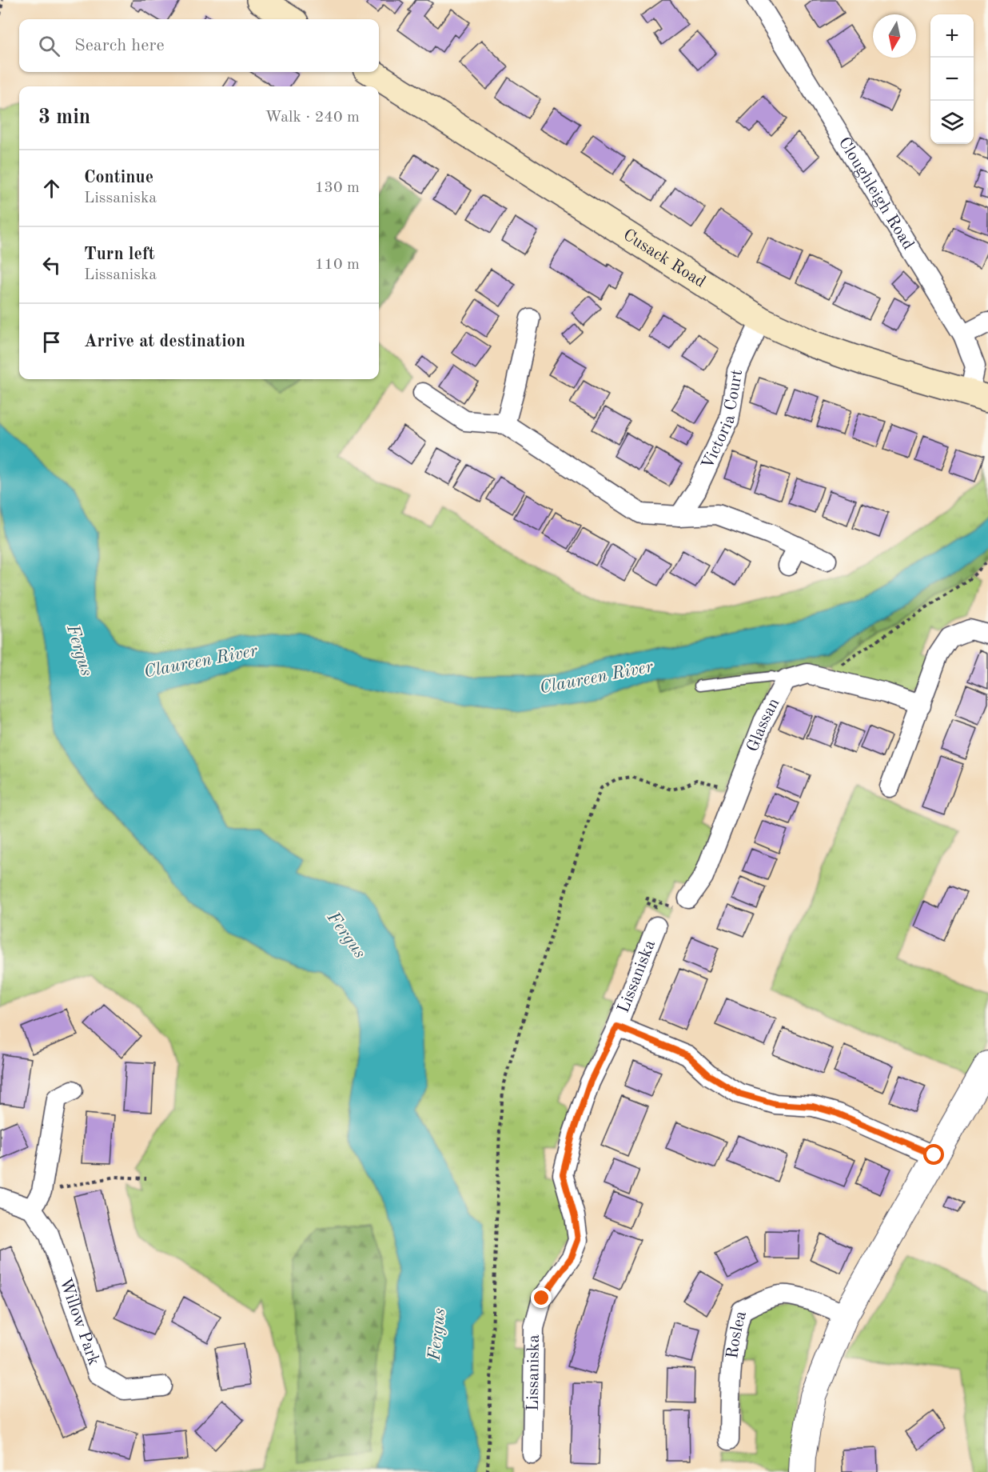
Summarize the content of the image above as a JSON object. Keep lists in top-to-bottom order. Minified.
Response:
{"streets":{"main road":["Cusack Road"],"street":["Cloughleigh Road","Victoria Court","Glassan","Lissaniska","Willow Park","Roslea"]},"crossings":[["Cloughleigh Road","Cusack Road"],["Cusack Road","Victoria Court"]],"water":["Fergus","Claureen River"],"north":"bottom","page":{"map_buttons":["+","−"],"search":"Search here","heading":["3 min","Walk · 240 m"],"list":[["Continue","Lissaniska","130 m"],["Turn left","Lissaniska","110 m"],"Arrive at destination"]}}
